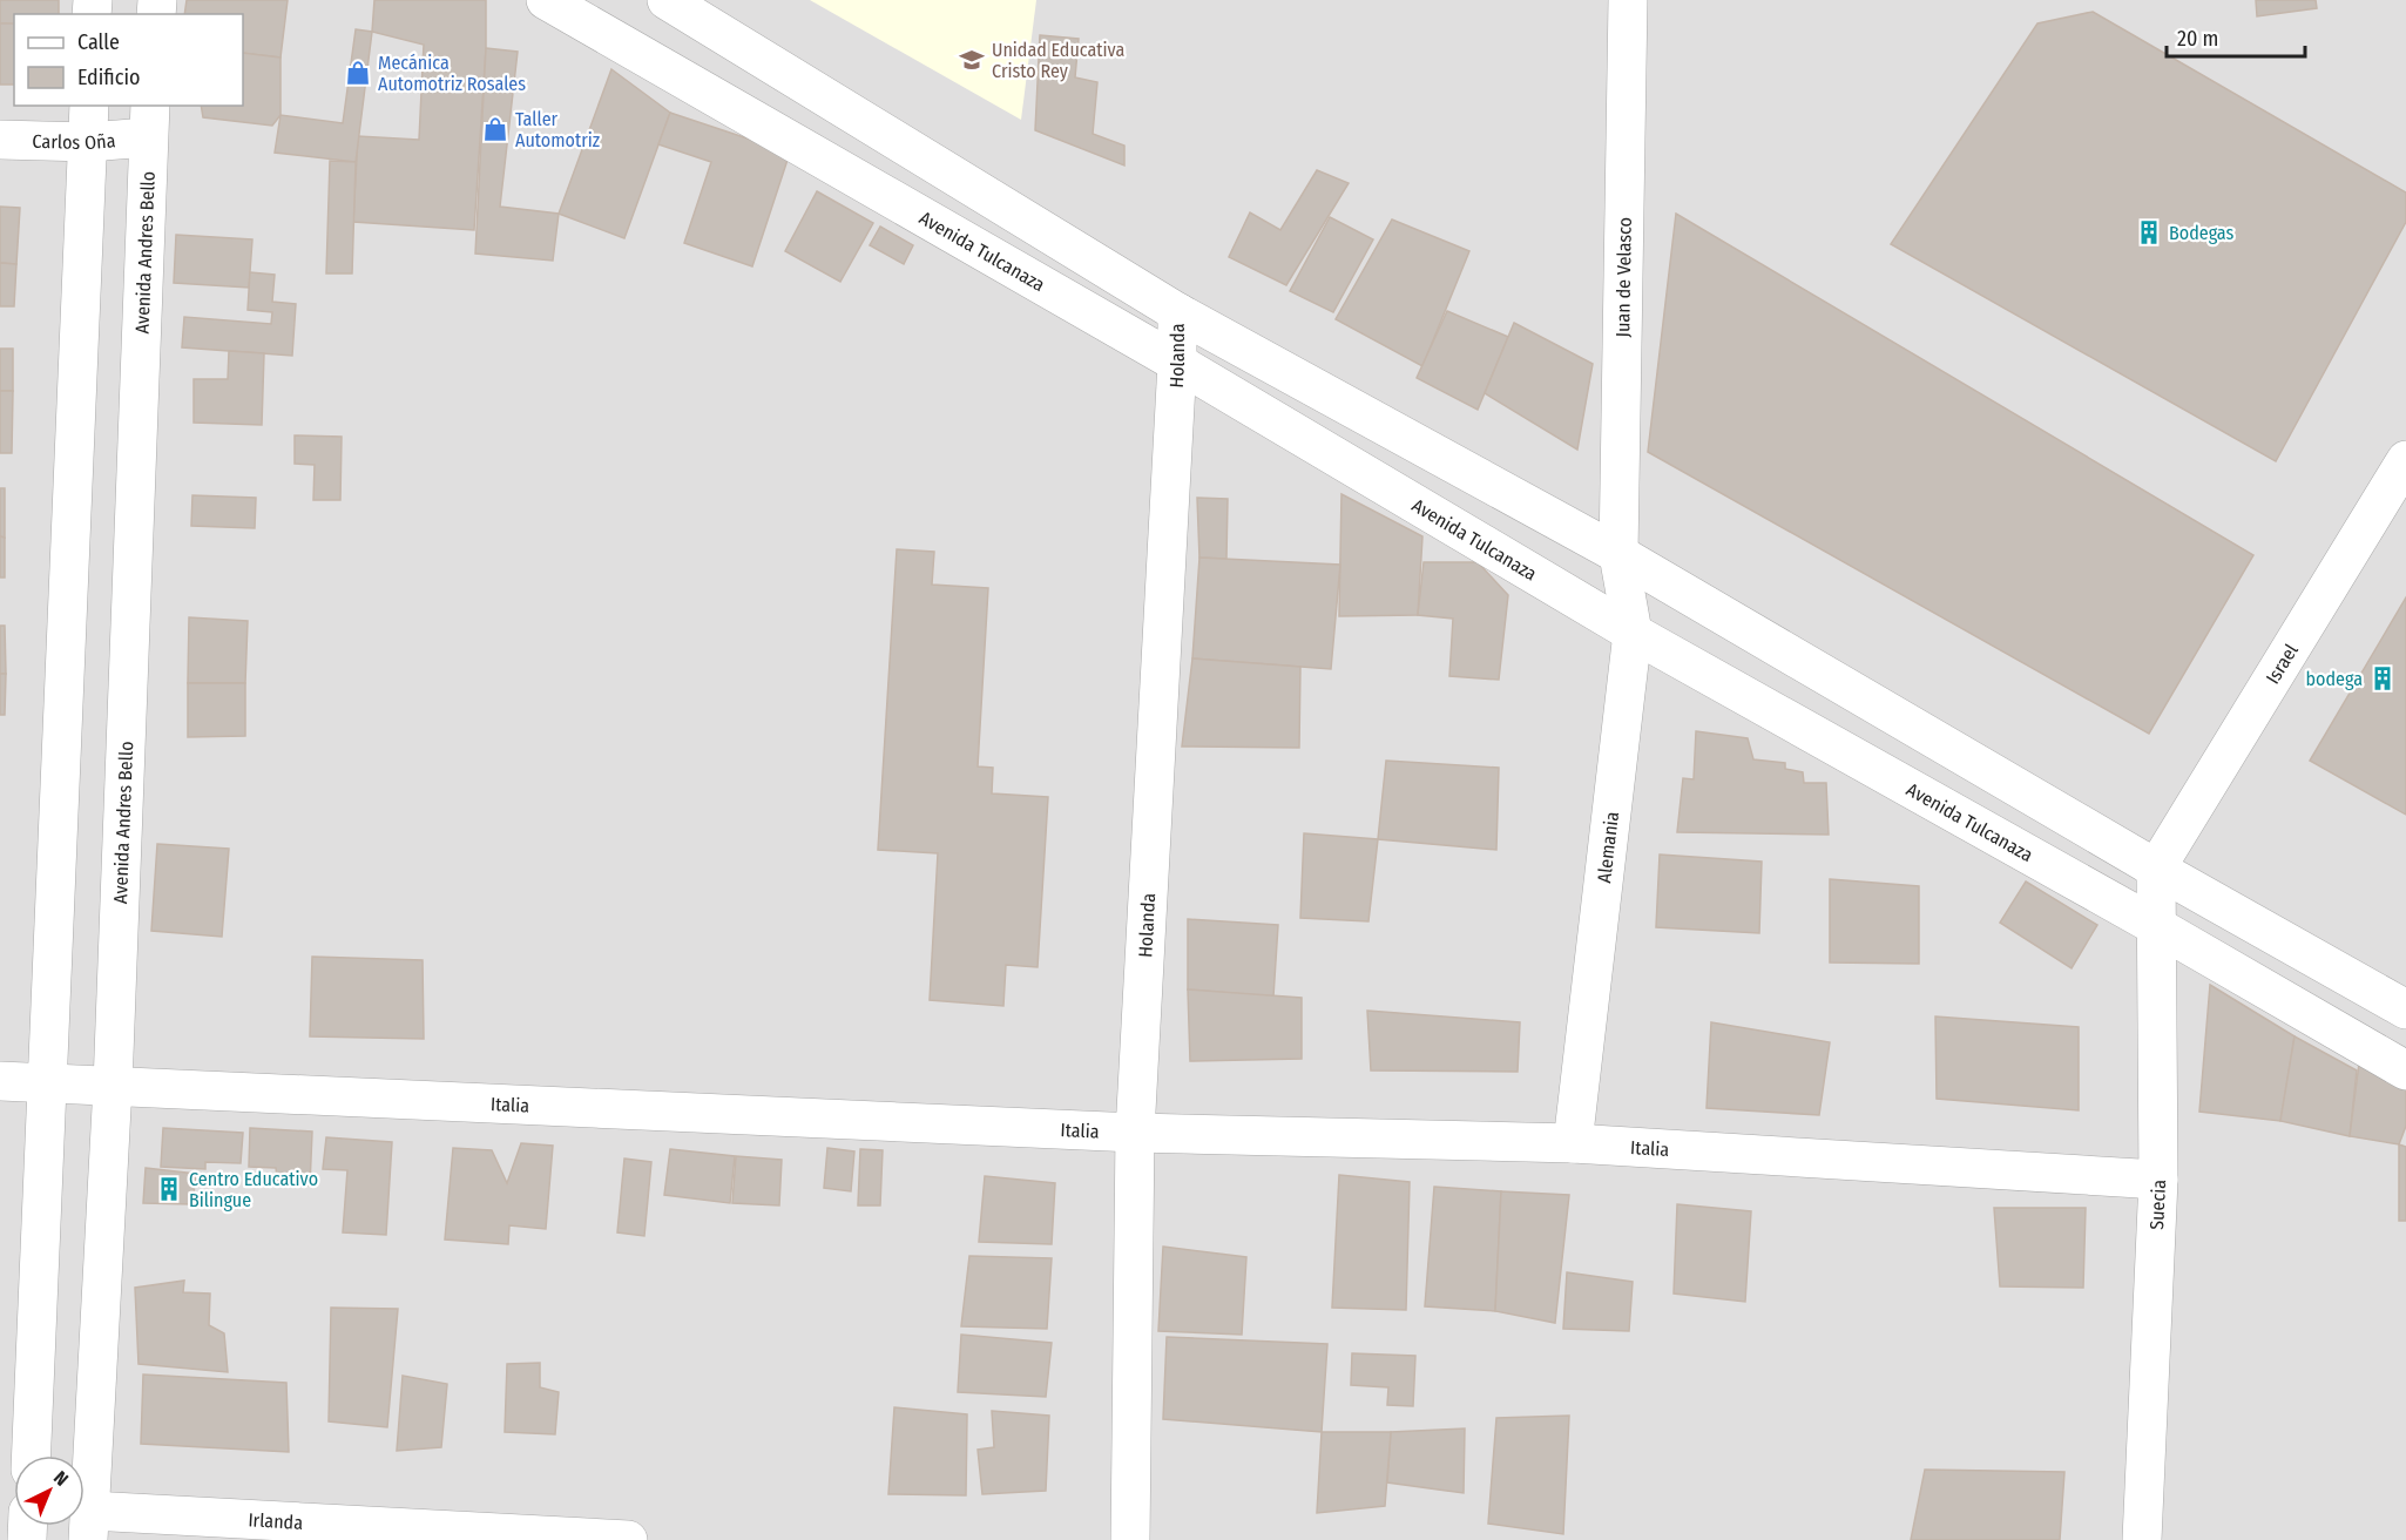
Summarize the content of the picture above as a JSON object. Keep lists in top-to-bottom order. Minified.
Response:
{"streets":{"street":["Carlos Oña","Avenida Tulcanaza","Avenida Andres Bello","Juan de Velasco","Holanda","Israel","Alemania","Italia","Suecia","Irlanda"]},"crossings":[["Carlos Oña","Avenida Andres Bello"],["Avenida Tulcanaza","Holanda"],["Avenida Tulcanaza","Alemania"],["Avenida Tulcanaza","Suecia"],["Avenida Andres Bello","Italia"],["Avenida Andres Bello","Irlanda"],["Juan de Velasco","Alemania"],["Holanda","Italia"],["Israel","Suecia"],["Alemania","Italia"],["Italia","Suecia"]],"places":{"school or university":["Unidad Educativa Cristo Rey"],"shop":["Mecánica Automotriz Rosales","Taller Automotriz"],"building":["Bodegas","bodega","Centro Educativo Bilingue"]},"legend":["Calle","Edificio"],"scale_bar":"20 m","north":"top right"}
